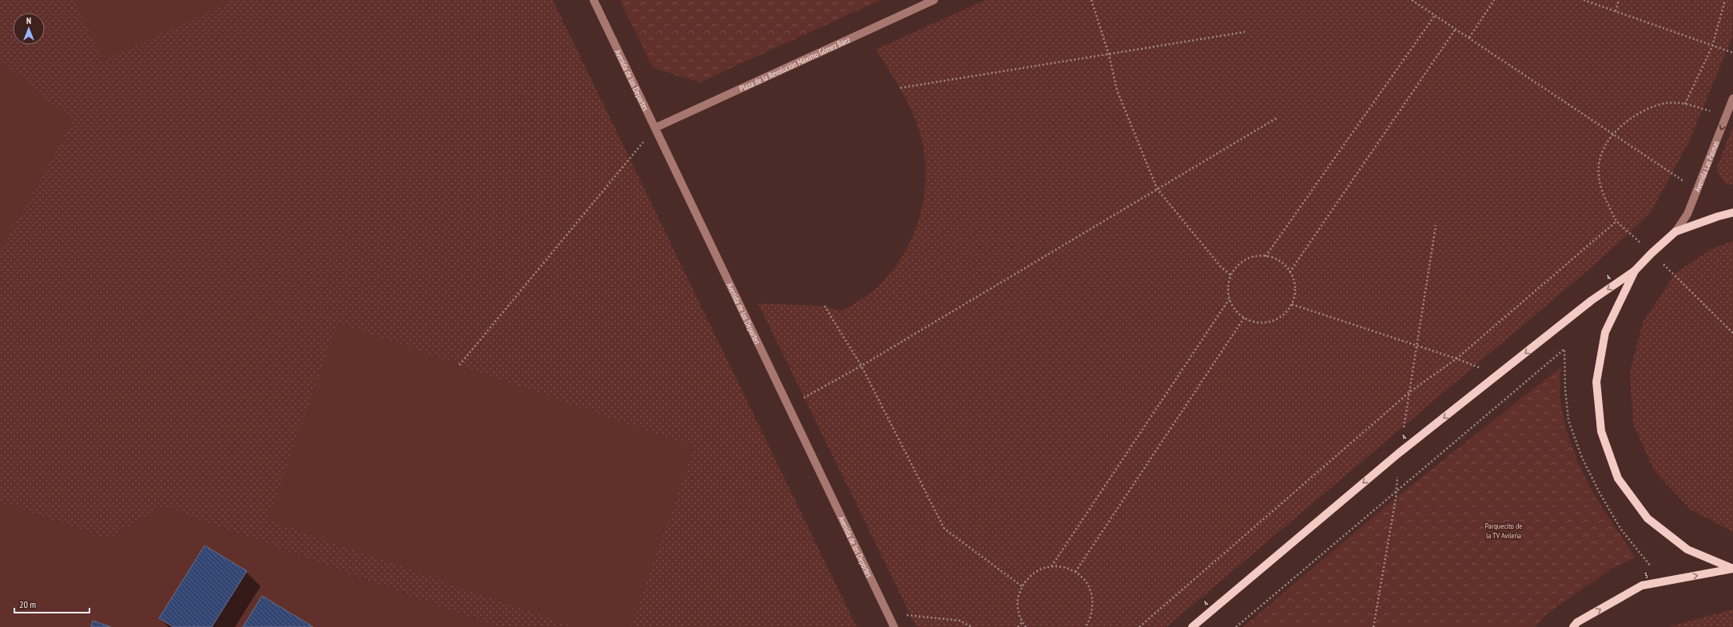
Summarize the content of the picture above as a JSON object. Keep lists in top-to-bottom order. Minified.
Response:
{"streets":{"main road":["4","3"],"street":["Plaza de la Revolución Máximo Gómez Báez","Avenida de los Deportes","Avenida Las Palmas"]},"crossings":[["Plaza de la Revolución Máximo Gómez Báez","Avenida de los Deportes"]],"one_way":["Avenida Las Palmas","4","3"],"parks":["Parquecito de la TV Avileña"],"scale_bar":"20 m","north":"top"}
